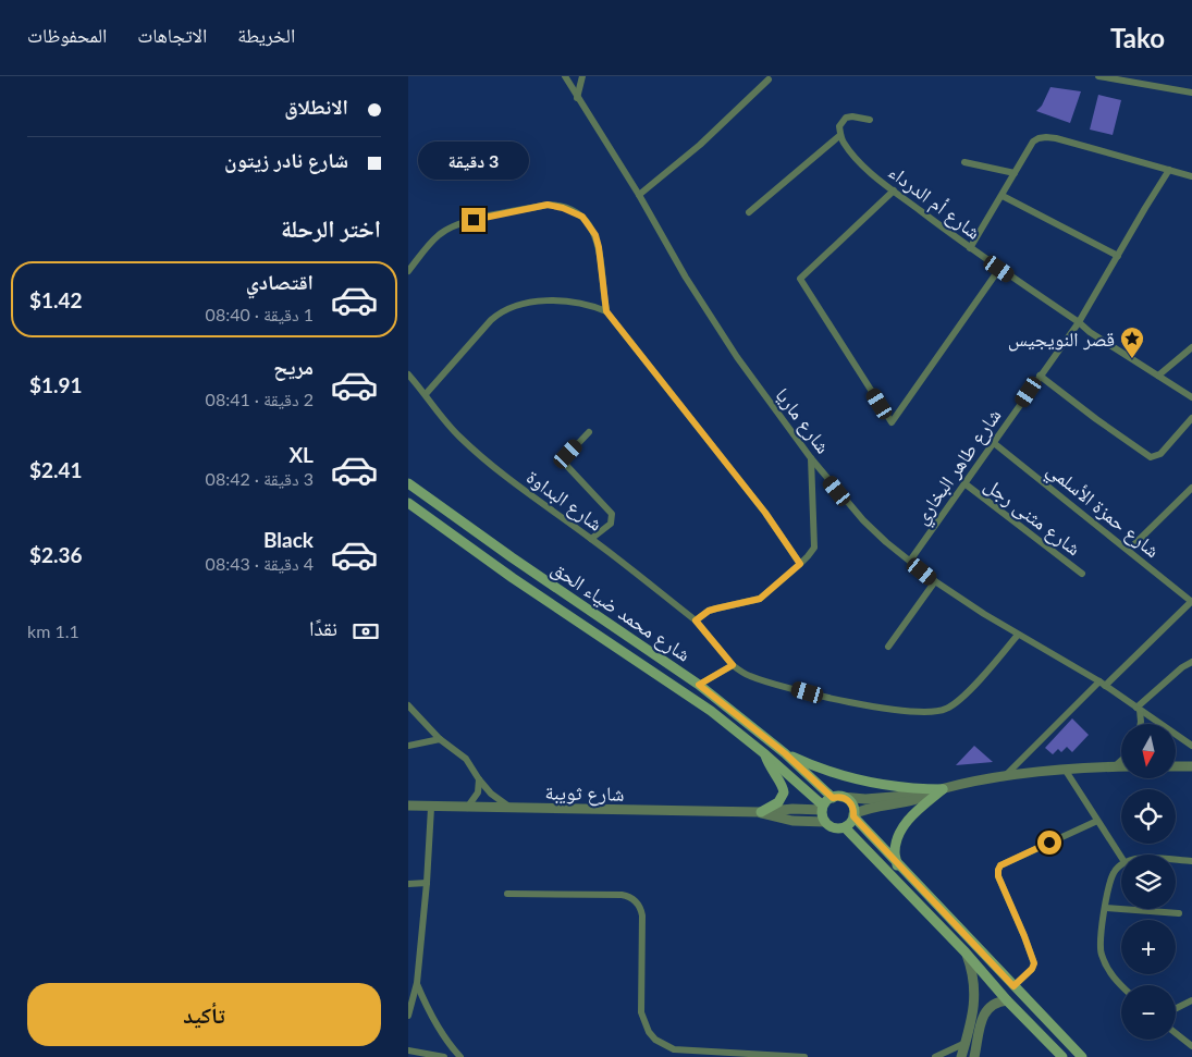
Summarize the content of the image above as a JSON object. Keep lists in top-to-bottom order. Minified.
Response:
{"streets":{"main road":["شارع محمد ضياء الحق"],"street":["شارع أم الدرداء","شارع ماريا","شارع طاهر البخاري","شارع البداوة","شارع حمزة الأسلمي","شارع مثنى رجل","شارع ثويبة"]},"crossings":[["شارع أم الدرداء","شارع طاهر البخاري"],["شارع ماريا","شارع طاهر البخاري"],["شارع طاهر البخاري","شارع حمزة الأسلمي"],["شارع طاهر البخاري","شارع مثنى رجل"],["شارع محمد ضياء الحق","شارع ثويبة"]],"places":{"place":["قصر النويجيس"]},"north":"bottom","page":{"header":"Tako","nav":["الخريطة","الاتجاهات","المحفوظات"],"banner":["الانطلاق","شارع نادر زيتون"],"bubble":"3 دقيقة","heading":"اختر الرحلة","list":[{"name":"اقتصادي","note":"1 دقيقة · 08:40","value":"$1.42"},{"name":"مريح","note":"2 دقيقة · 08:41","value":"$1.91"},{"name":"XL","note":"3 دقيقة · 08:42","value":"$2.41"},{"name":"Black","note":"4 دقيقة · 08:43","value":"$2.36"}],"pay":["نقدًا","1.1 km"],"map_buttons":["+","−"],"buttons":"تأكيد"}}
